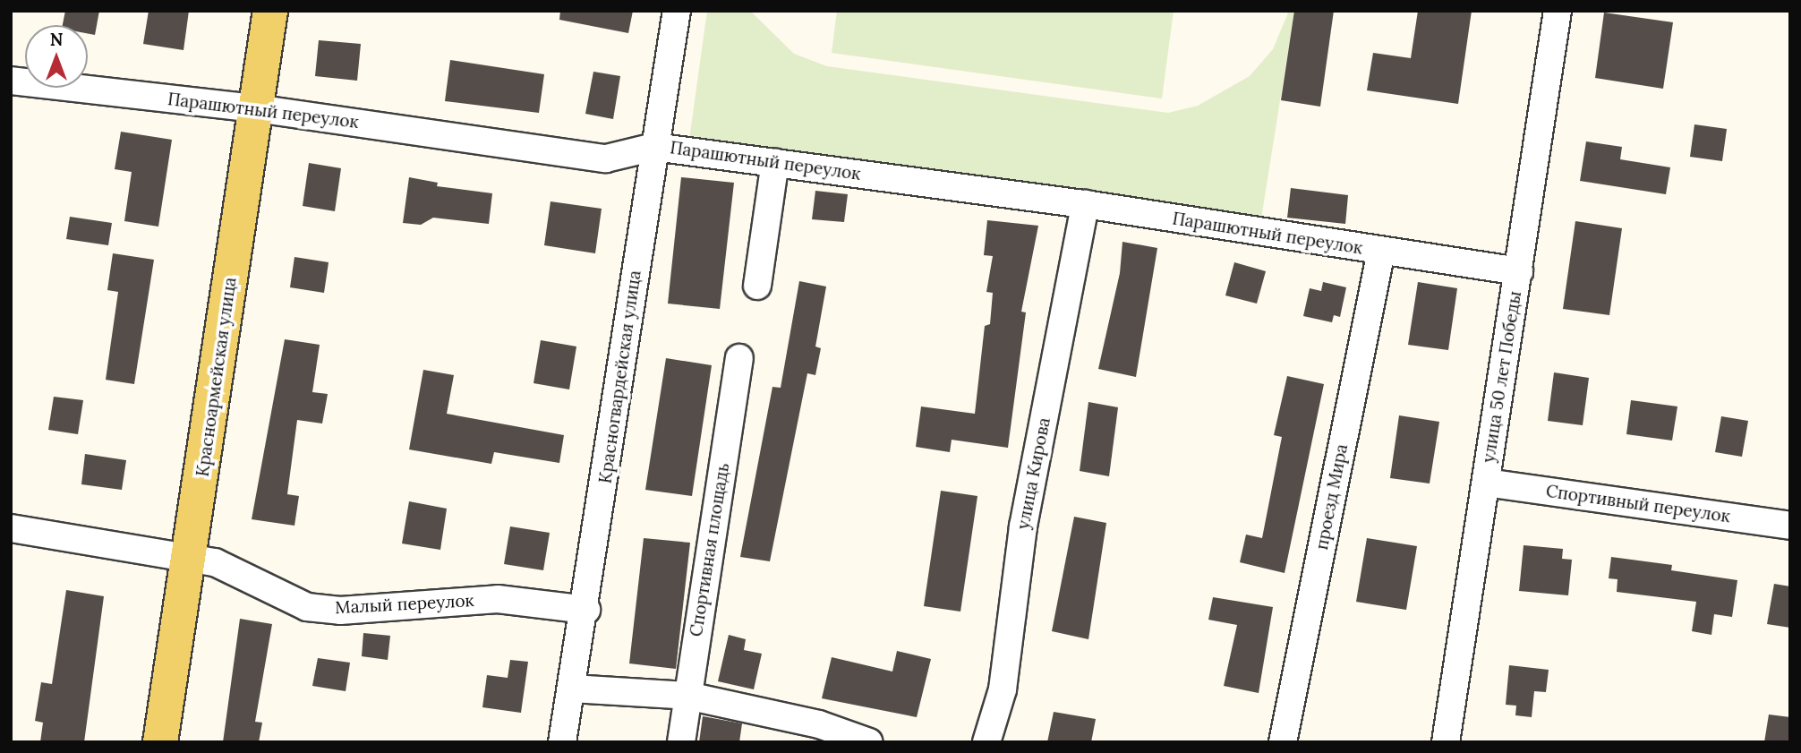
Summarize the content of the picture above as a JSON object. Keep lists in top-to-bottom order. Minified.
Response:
{"streets":{"main road":["Красноармейская улица"],"street":["Парашютный переулок","Красногвардейская улица","улица 50 лет Победы","улица Кирова","проезд Мира","Спортивный переулок","Спортивная площадь","Малый переулок"]},"crossings":[["Парашютный переулок","Красноармейская улица"],["Парашютный переулок","Красногвардейская улица"],["Парашютный переулок","улица 50 лет Победы"],["Парашютный переулок","улица Кирова"],["Парашютный переулок","проезд Мира"],["Красноармейская улица","Малый переулок"],["Красногвардейская улица","Малый переулок"],["улица 50 лет Победы","Спортивный переулок"]],"north":"top"}
